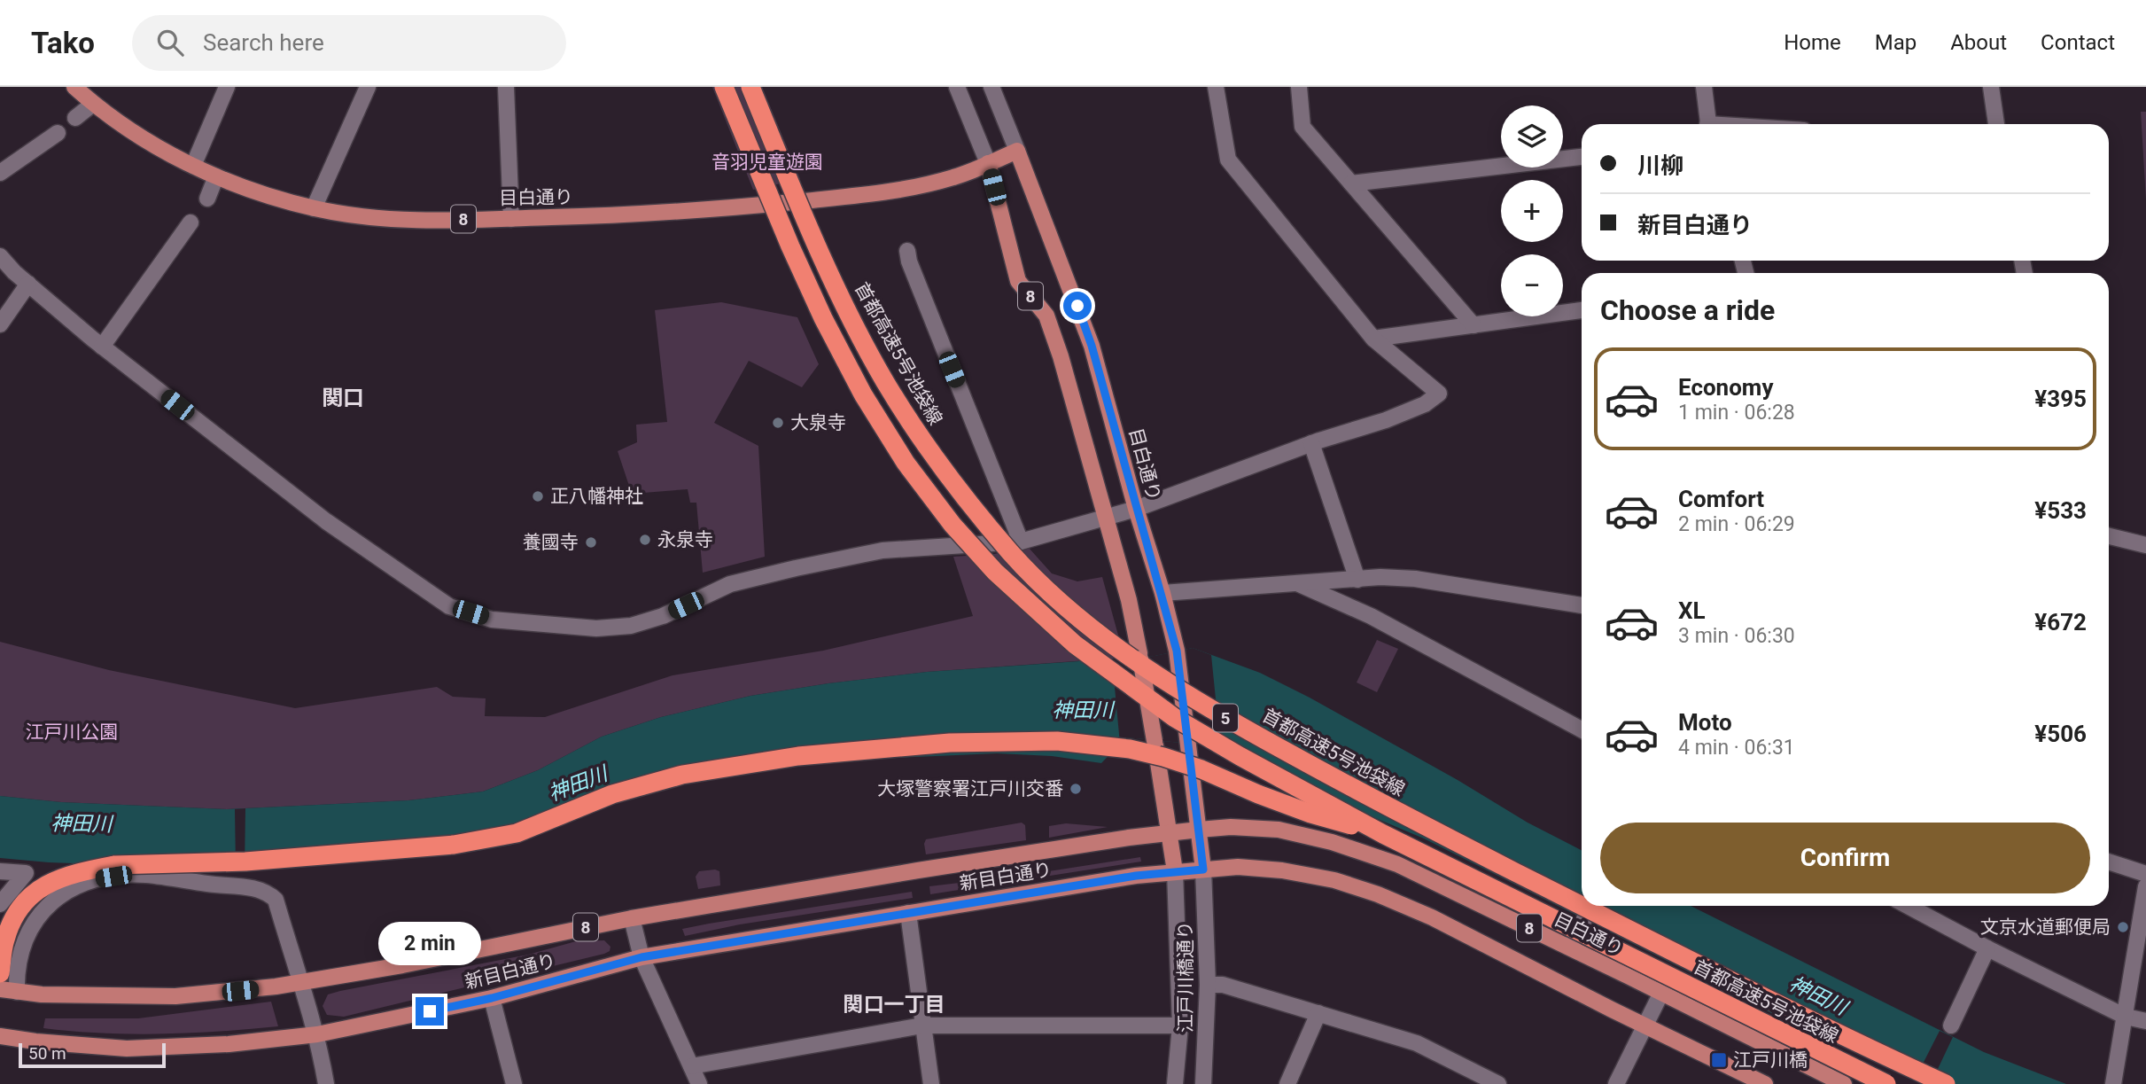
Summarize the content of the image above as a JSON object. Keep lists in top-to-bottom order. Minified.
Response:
{"streets":{"highway":["首都高速5号池袋線","5"],"main road":["目白通り","8","新目白通り"],"street":["江戸川橋通り"]},"crossings":[["目白通り","8"],["目白通り","新目白通り"],["目白通り","江戸川橋通り"],["8","新目白通り"],["8","江戸川橋通り"],["新目白通り","江戸川橋通り"]],"districts":["関口","関口一丁目"],"water":["神田川"],"parks":["音羽児童遊園","江戸川公園"],"places":{"other":["大泉寺","正八幡神社","永泉寺","養國寺","大塚警察署江戸川交番","文京水道郵便局"],"transit":["江戸川橋"]},"scale_bar":"50 m","page":{"header":"Tako","search":"Search here","nav":["Home","Map","About","Contact"],"map_buttons":["+","−"],"banner":["川柳","新目白通り"],"heading":"Choose a ride","list":[{"name":"Economy","note":"1 min · 06:28","value":"¥395"},{"name":"Comfort","note":"2 min · 06:29","value":"¥533"},{"name":"XL","note":"3 min · 06:30","value":"¥672"},{"name":"Moto","note":"4 min · 06:31","value":"¥506"}],"buttons":"Confirm","bubble":"2 min","scale":"50 m"}}
